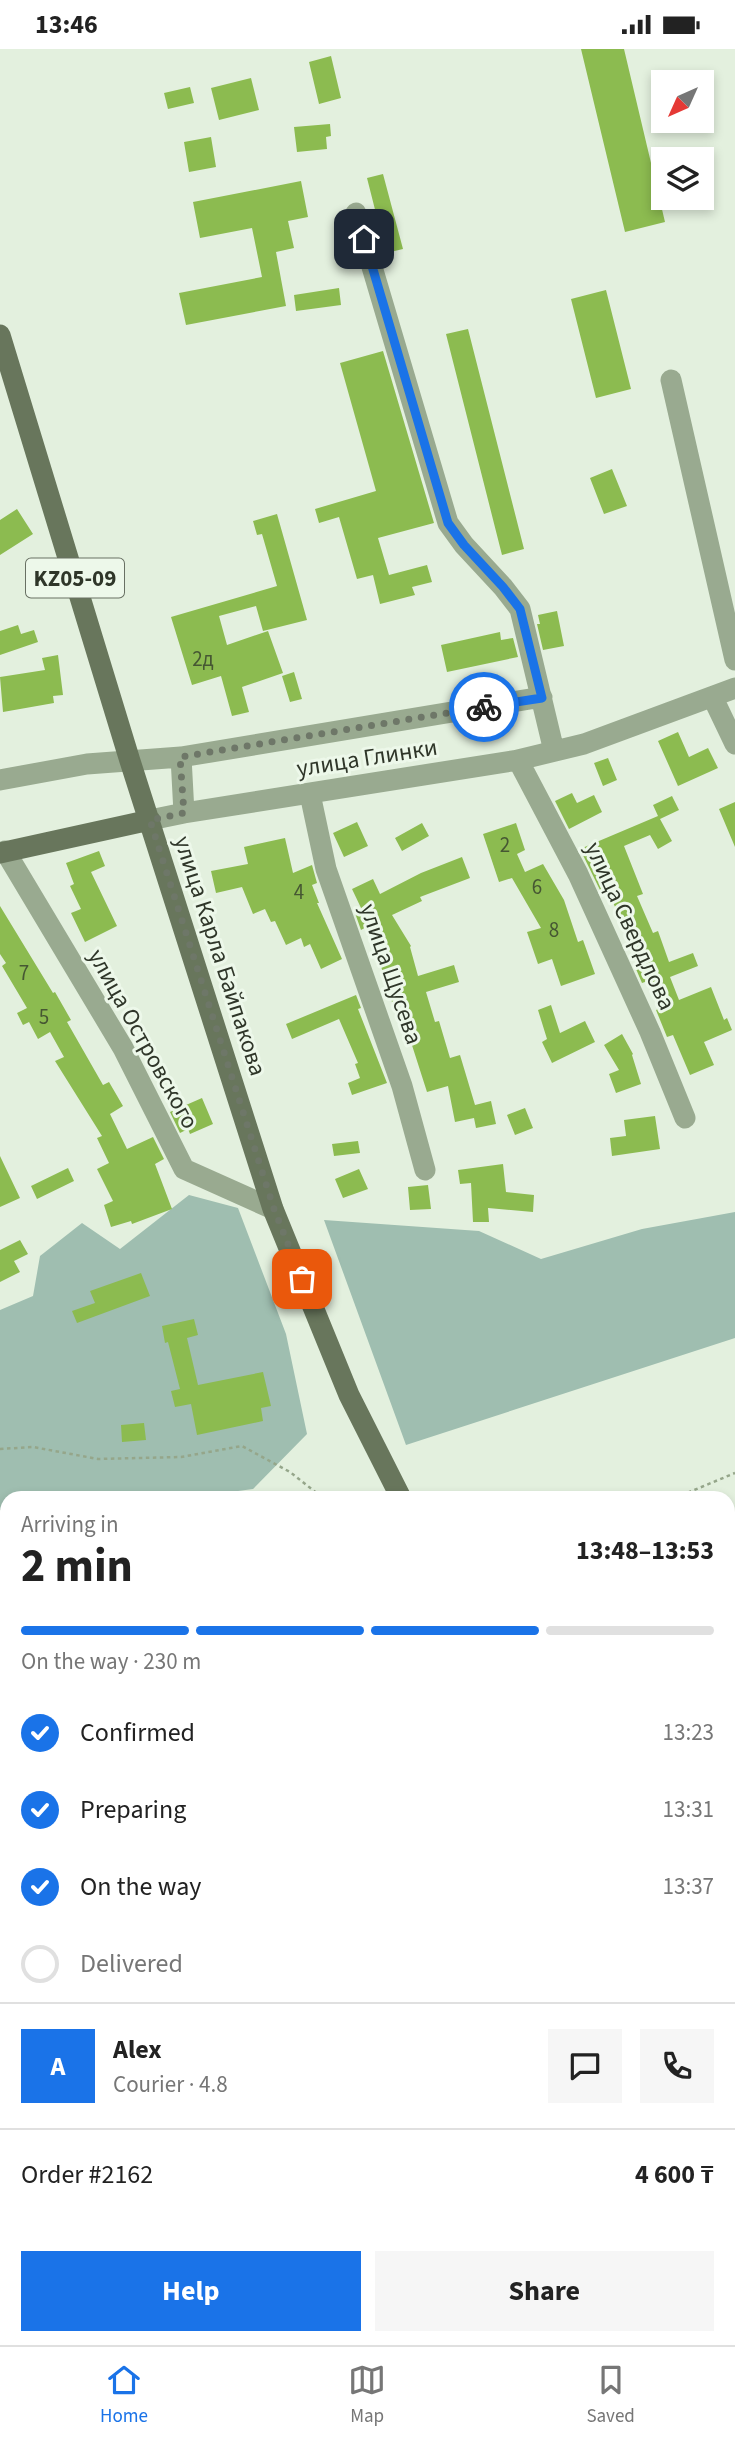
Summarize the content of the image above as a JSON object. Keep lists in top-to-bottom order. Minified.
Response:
{"streets":{"main road":["KZ05-09","улица Глинки","улица Карла Байпакова"],"street":["улица Свердлова","улица Щусева","улица Островского"]},"crossings":[["улица Глинки","улица Свердлова"],["улица Глинки","улица Карла Байпакова"],["улица Глинки","улица Щусева"],["улица Глинки","улица Островского"],["улица Карла Байпакова","улица Островского"]],"house_numbers":["2д","2","6","4","8","7","5"],"north":"bottom left","page":{"status":"13:46","heading":["2 min","Arriving in","13:48–13:53"],"panel":["Alex","Courier · 4.8","Order #2162","4 600 ₸"],"bar":"On the way · 230 m","list":[["Confirmed","13:23"],["Preparing","13:31"],["On the way","13:37"],"Delivered"],"round":"A","buttons":["Help","Share"],"tabs":["Home","Map","Saved"]}}
